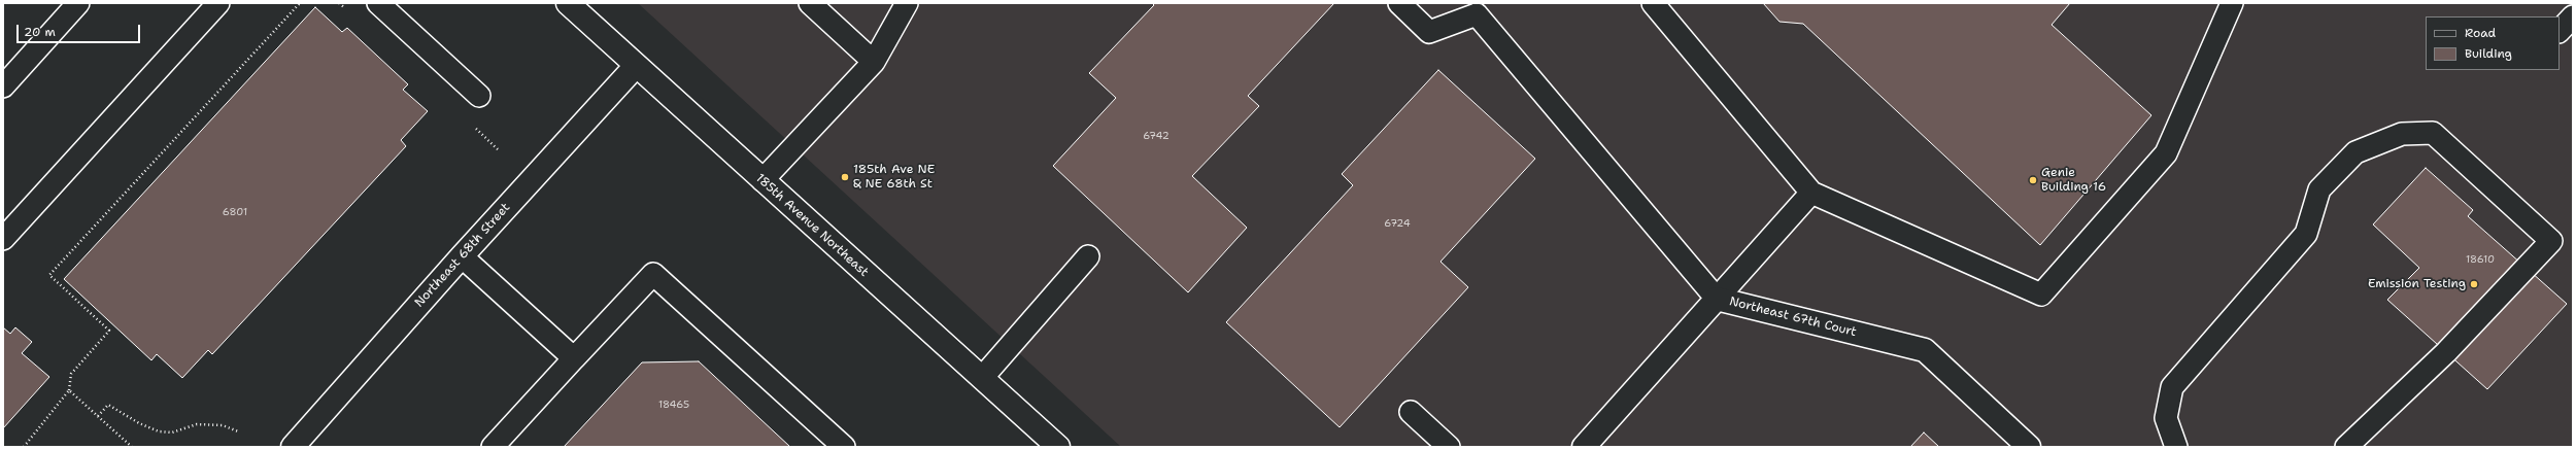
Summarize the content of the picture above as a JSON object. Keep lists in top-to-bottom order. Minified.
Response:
{"streets":{"street":["185th Avenue Northeast","Northeast 68th Street","Northeast 67th Court"]},"crossings":[["185th Avenue Northeast","Northeast 68th Street"]],"places":["185th Ave NE & NE 68th St","Genie Building 16","Emission Testing"],"house_numbers":["6742","6801","6724","18610","18465"],"legend":["Road","Building"],"scale_bar":"20 m"}
